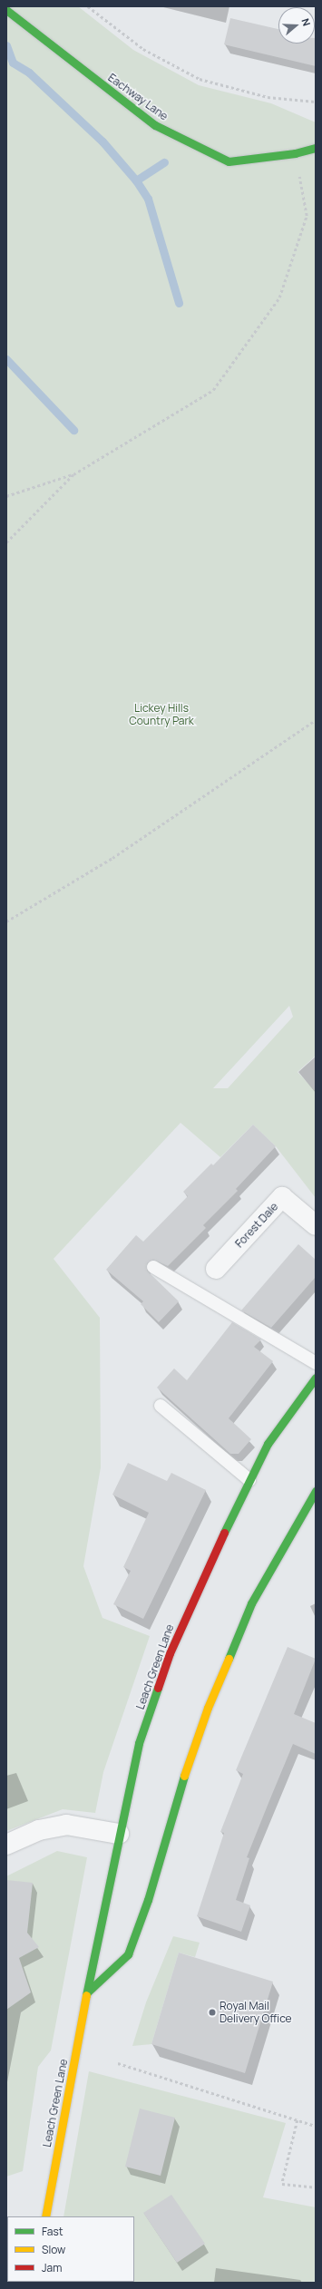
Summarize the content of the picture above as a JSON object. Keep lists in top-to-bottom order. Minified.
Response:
{"streets":{"street":["Eachway Lane","Forest Dale","Leach Green Lane"]},"parks":["Lickey Hills Country Park"],"places":["Royal Mail Delivery Office"],"legend":["Fast","Slow","Jam"],"north":"right"}
